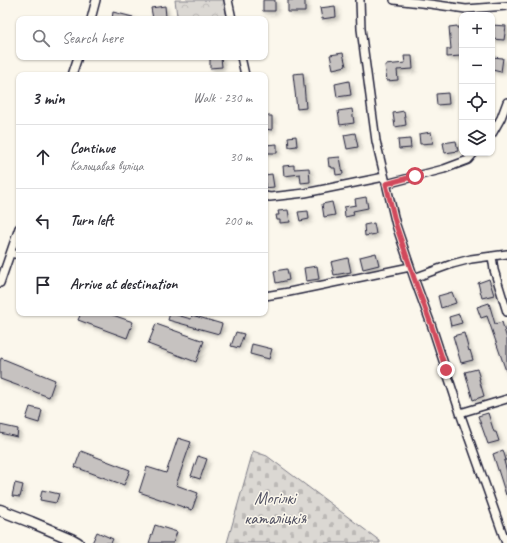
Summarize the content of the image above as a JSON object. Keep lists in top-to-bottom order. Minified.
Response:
{"parks":["Могілкі каталіцкія"],"page":{"map_buttons":["+","−"],"search":"Search here","heading":["3 min","Walk · 230 m"],"list":[["Continue","Кальцавая вуліца","30 m"],["Turn left","200 m"],"Arrive at destination"]}}
